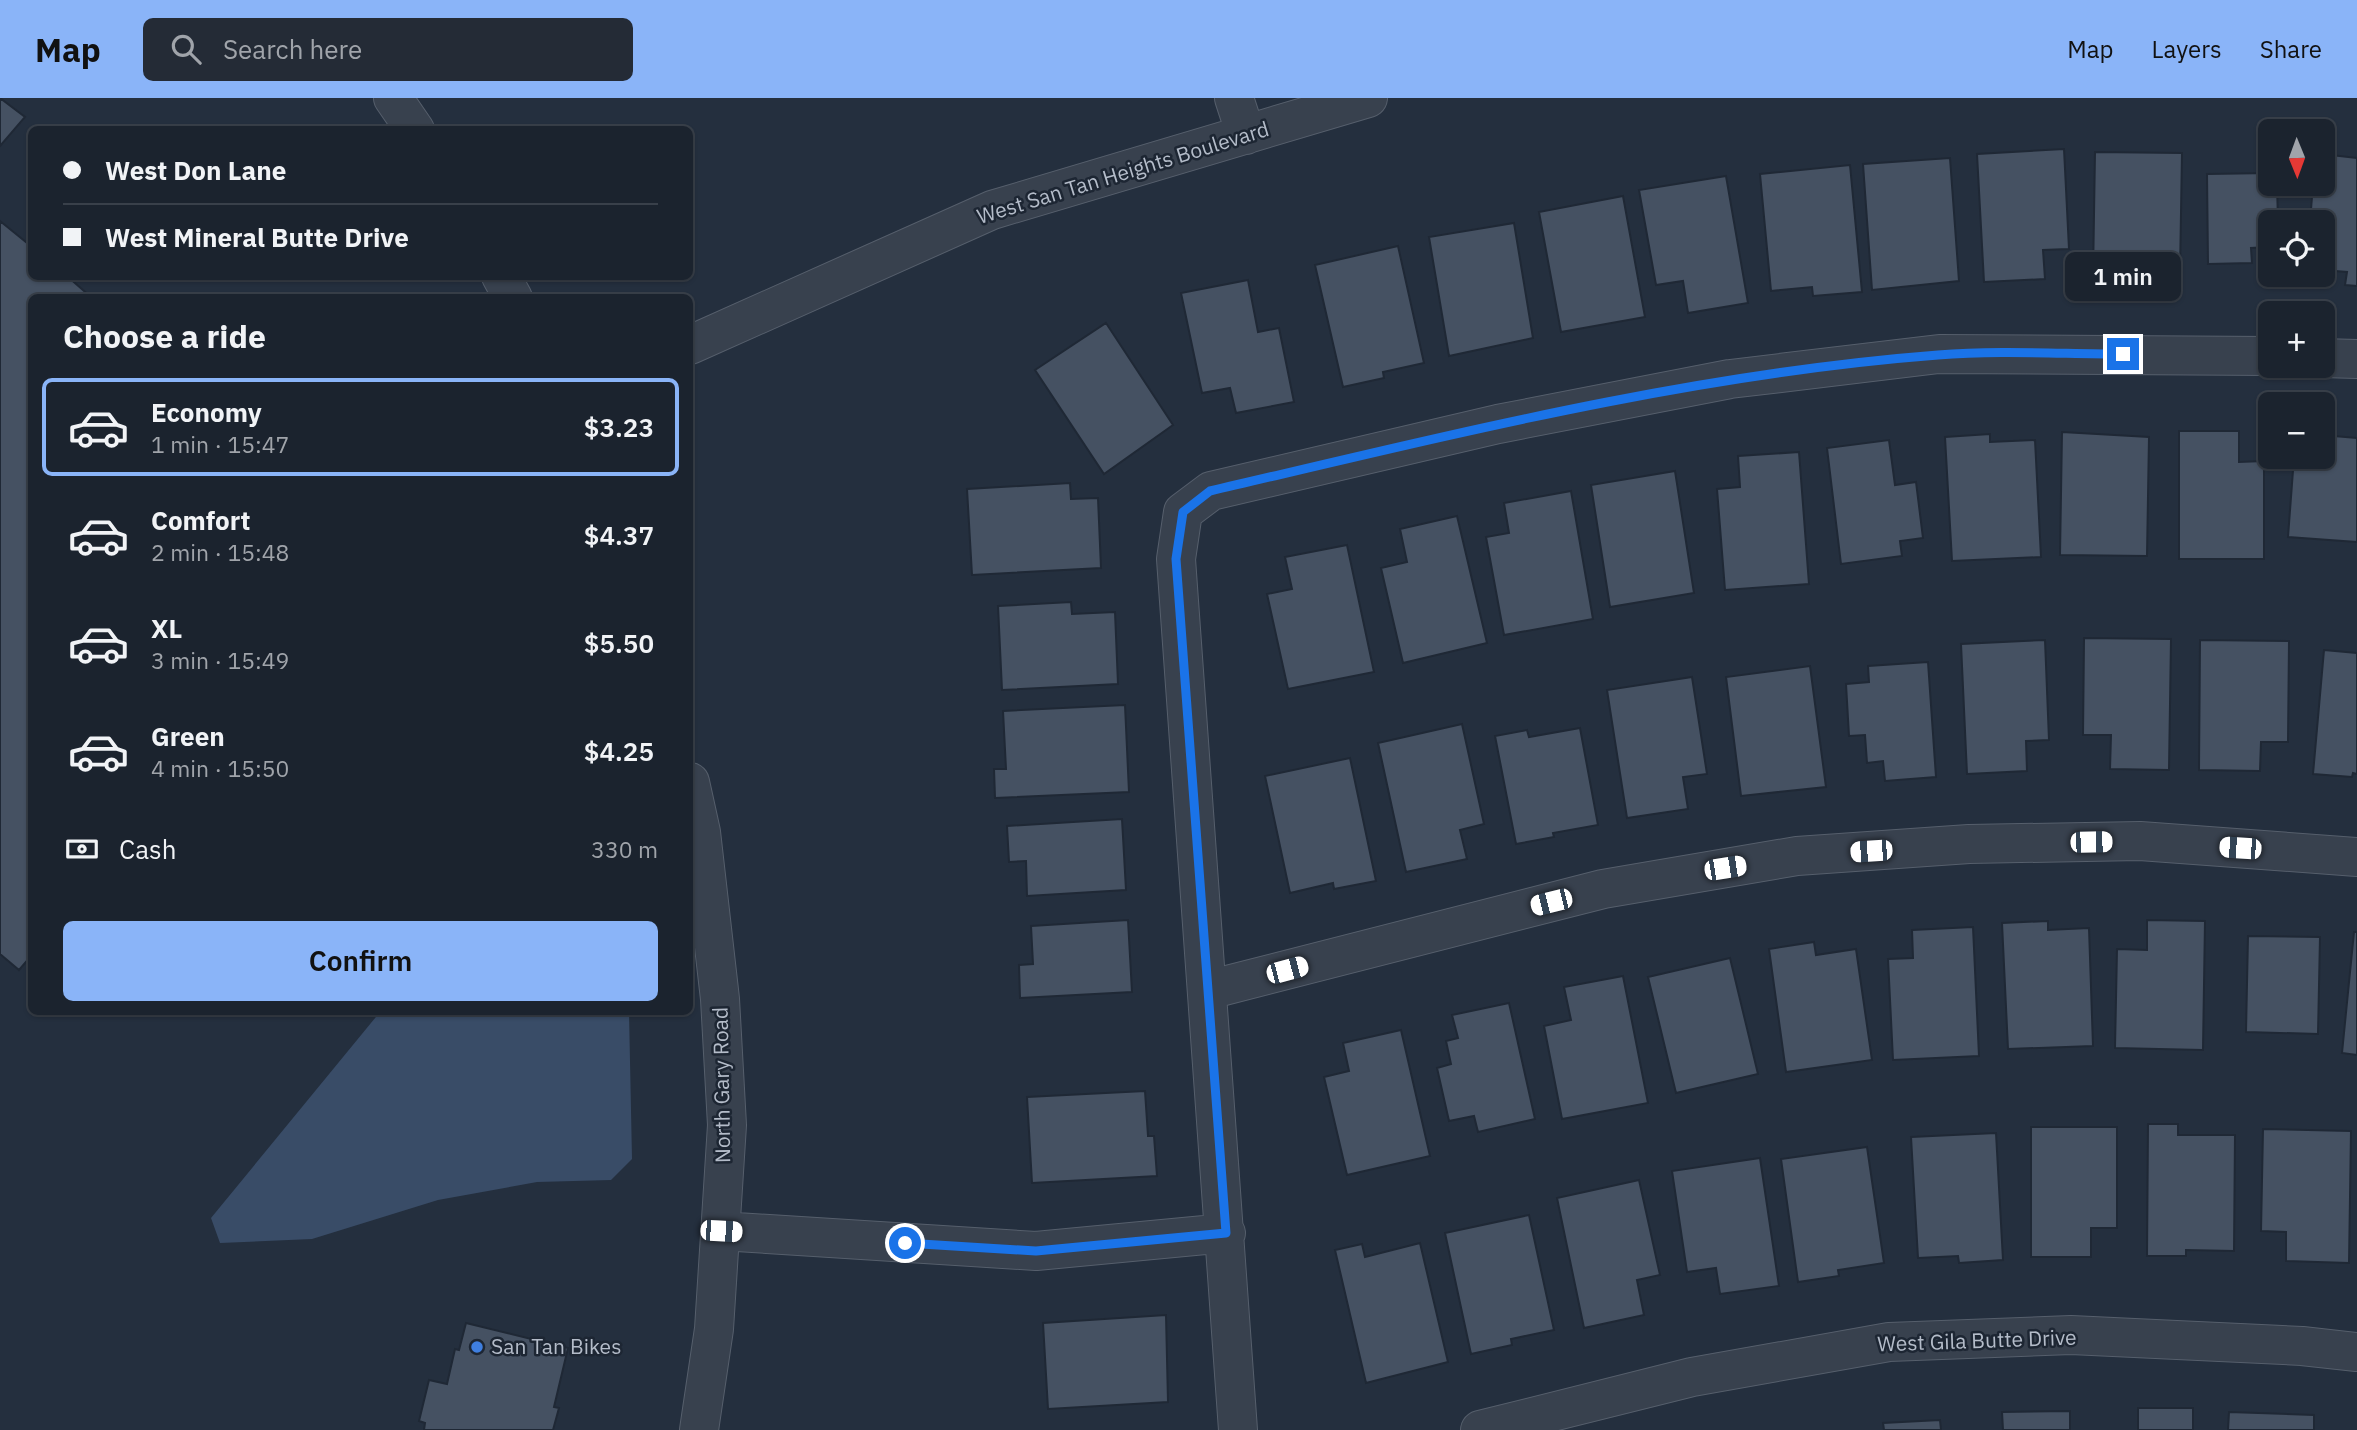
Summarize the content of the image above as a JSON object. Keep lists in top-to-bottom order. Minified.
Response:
{"streets":{"street":["West San Tan Heights Boulevard","North Gary Road","West Gila Butte Drive"]},"places":["San Tan Bikes"],"north":"bottom","page":{"header":"Map","search":"Search here","nav":["Map","Layers","Share"],"map_buttons":["+","−"],"banner":["West Don Lane","West Mineral Butte Drive"],"bubble":"1 min","heading":"Choose a ride","list":[{"name":"Economy","note":"1 min · 15:47","value":"$3.23"},{"name":"Comfort","note":"2 min · 15:48","value":"$4.37"},{"name":"XL","note":"3 min · 15:49","value":"$5.50"},{"name":"Green","note":"4 min · 15:50","value":"$4.25"}],"pay":["Cash","330 m"],"buttons":"Confirm"}}
